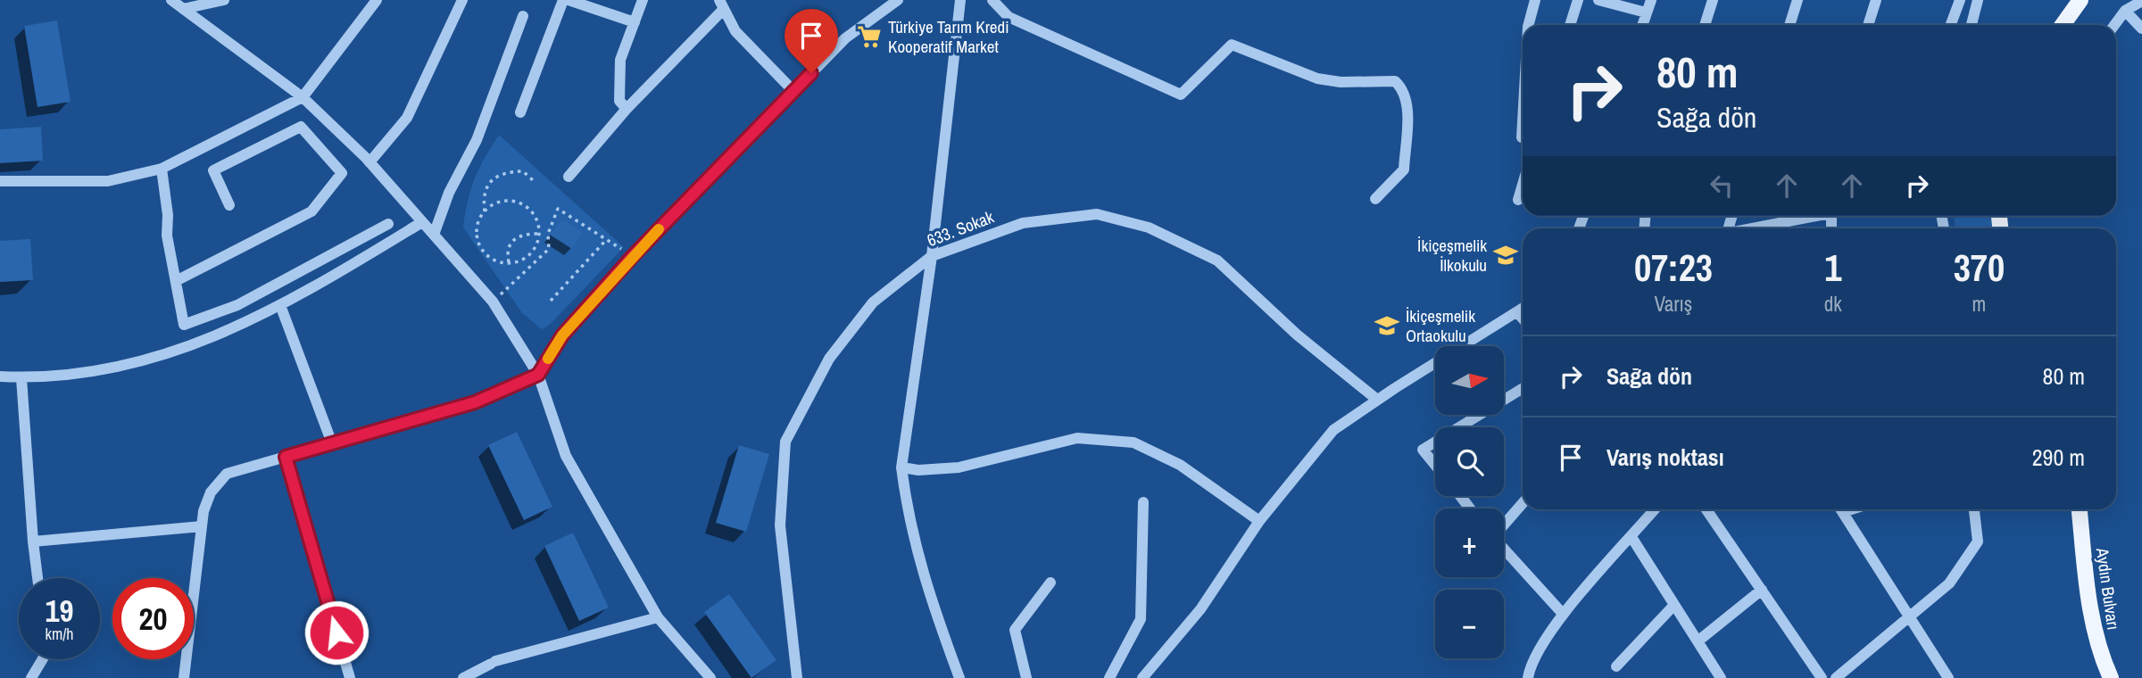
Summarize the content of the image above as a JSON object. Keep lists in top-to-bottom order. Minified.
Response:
{"streets":{"main road":["Aydın Bulvarı"],"street":["633. Sokak"]},"places":{"supermarket":["Türkiye Tarım Kredi Kooperatif Market"],"school or university":["İkiçeşmelik İlkokulu","İkiçeşmelik Ortaokulu"]},"north":"right","page":{"turn":["80 m","Sağa dön"],"eta":["07:23","Varış","1","dk","370","m"],"list":[{"name":"Sağa dön","value":"80 m"},{"name":"Varış noktası","value":"290 m"}],"map_buttons":["+","−"],"speed":"19 km/h","limit":"20"}}
